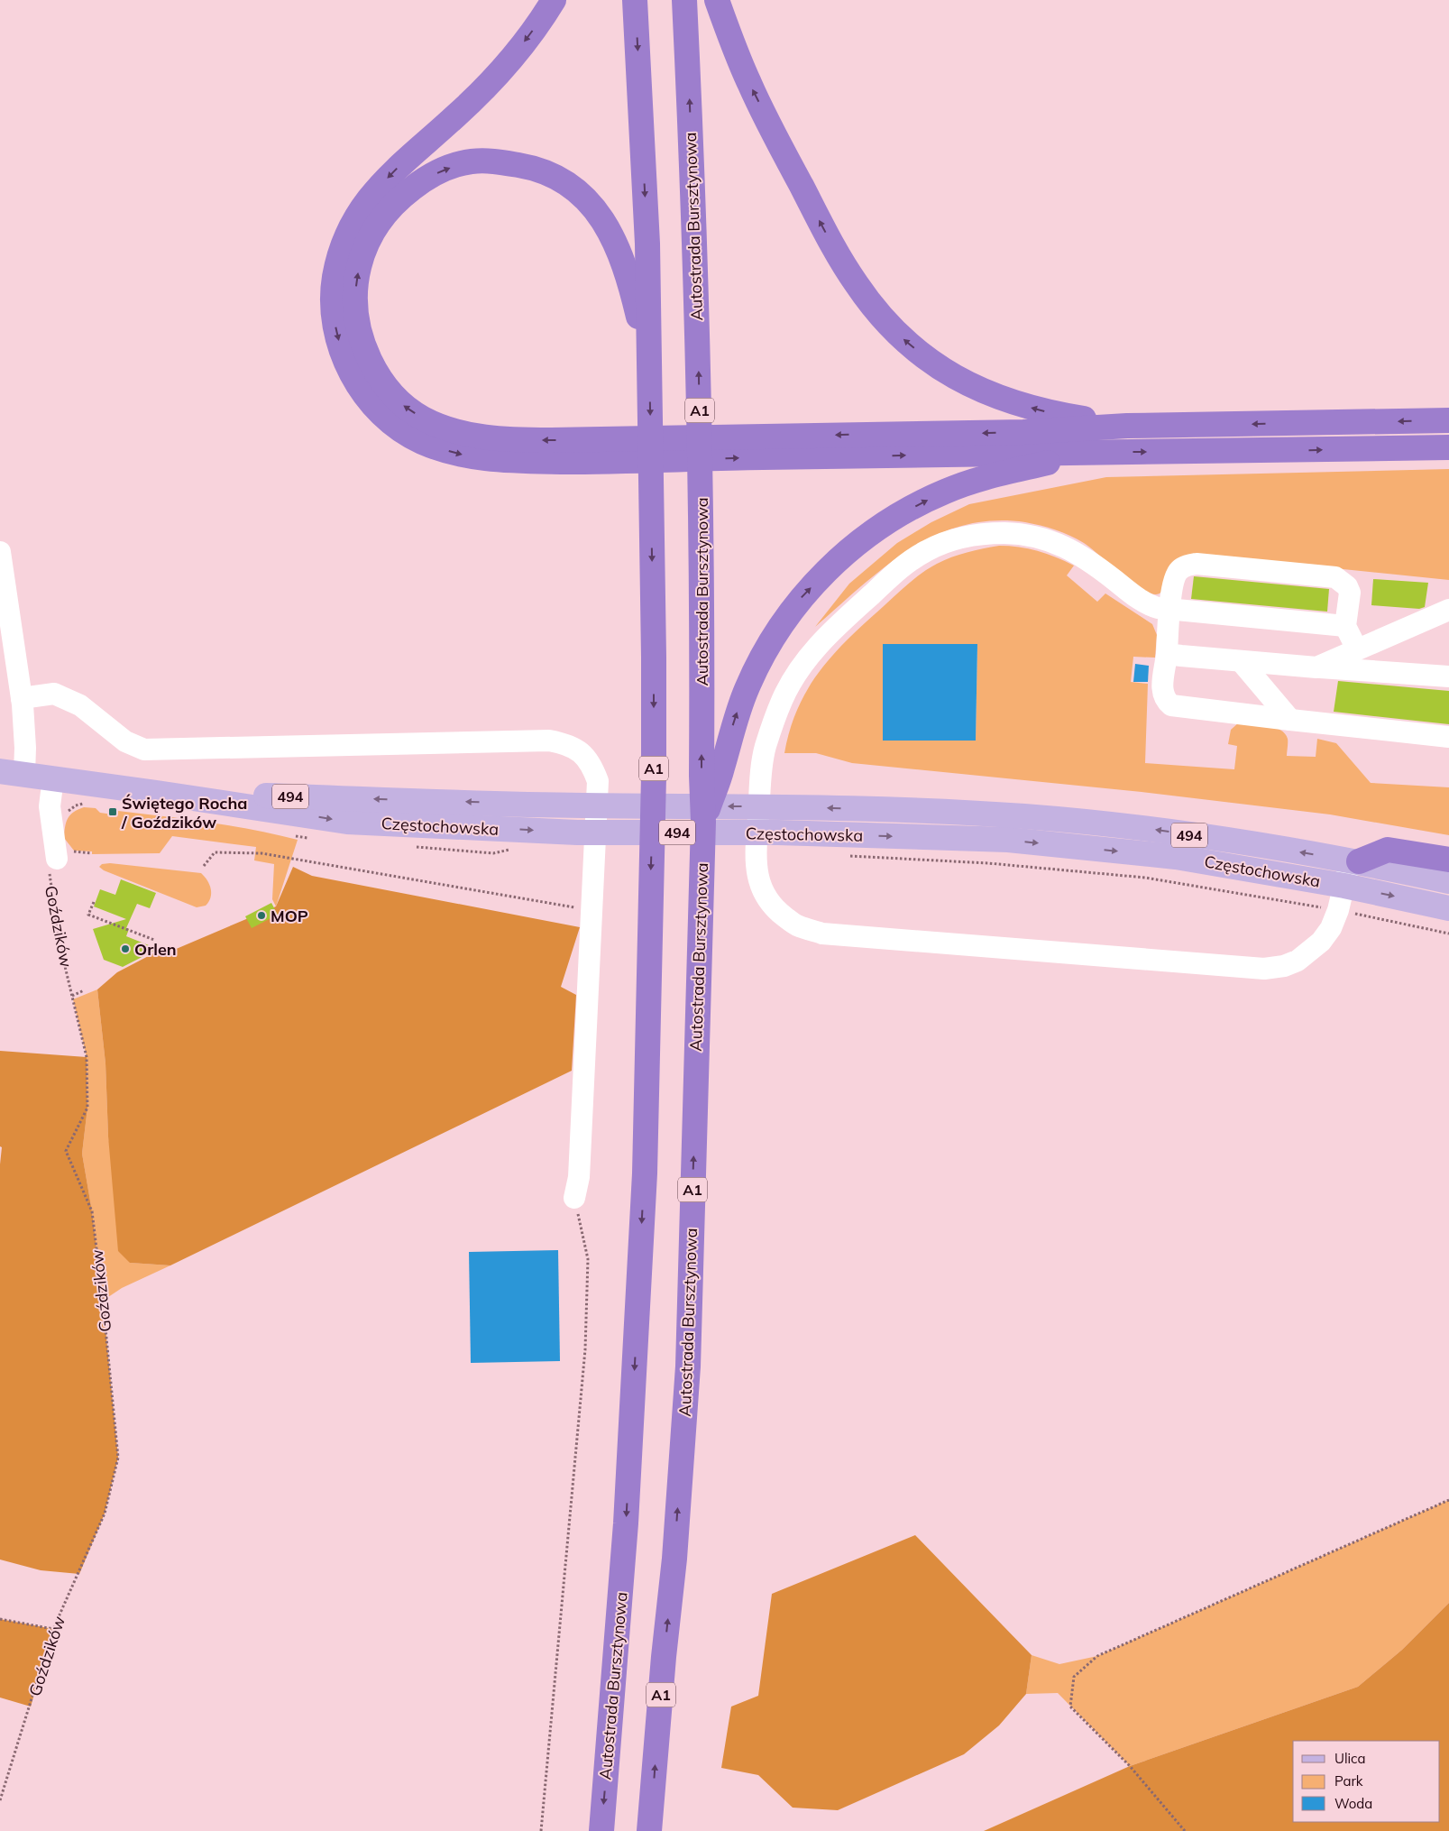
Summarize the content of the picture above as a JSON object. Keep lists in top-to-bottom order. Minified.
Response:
{"streets":{"highway":["Autostrada Bursztynowa","A1"],"main road":["494","Częstochowska"],"path":["Goździków"]},"crossings":[["494","Częstochowska"]],"places":{"transit":["Świętego Rocha / Goździków"],"other":["MOP","Orlen"]},"legend":["Ulica","Park","Woda"]}
